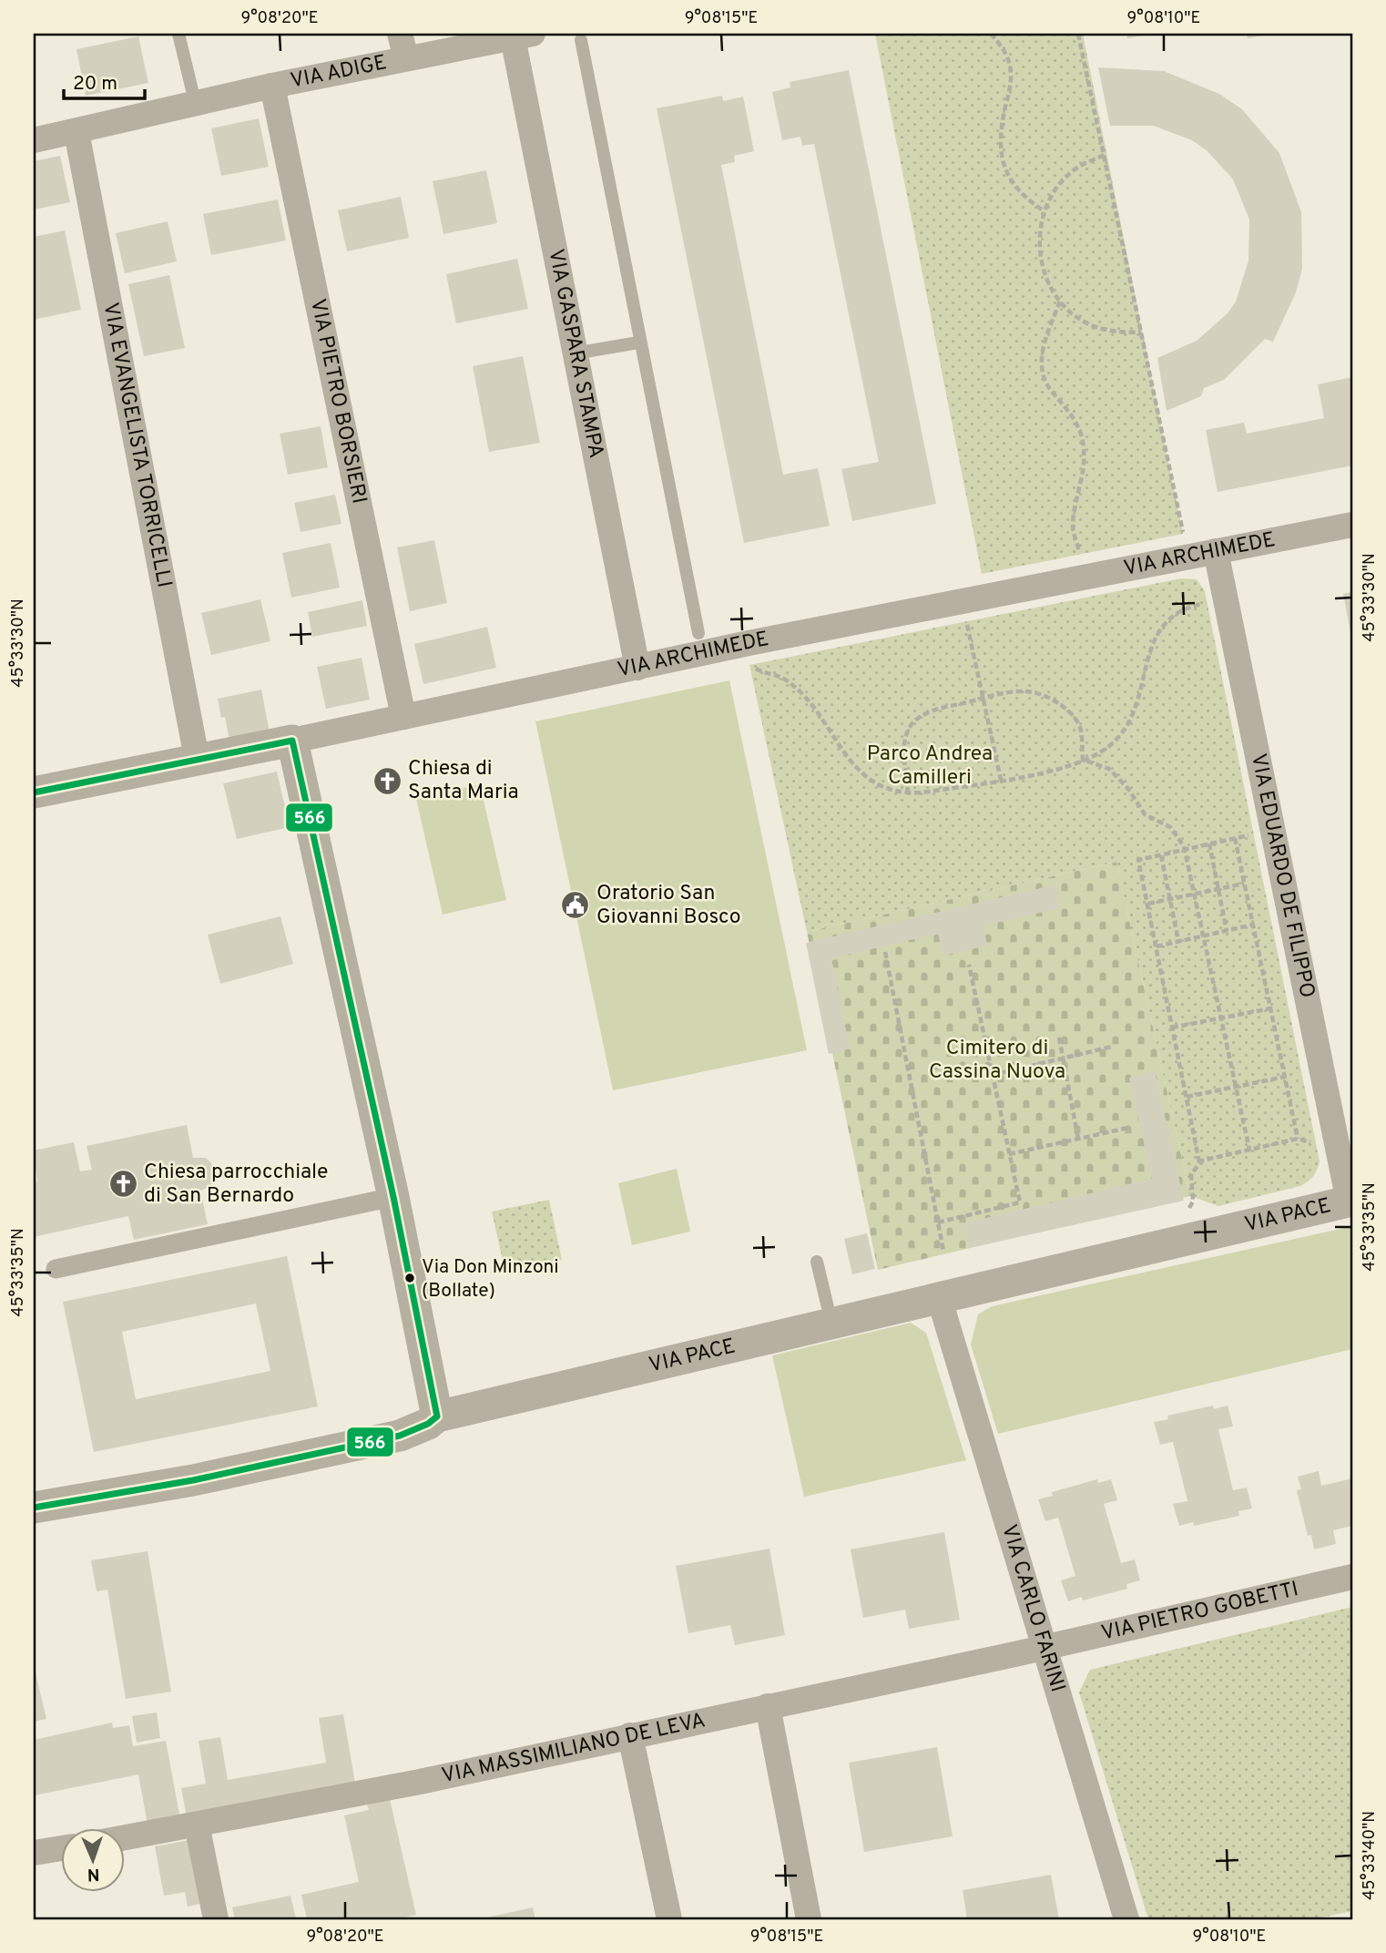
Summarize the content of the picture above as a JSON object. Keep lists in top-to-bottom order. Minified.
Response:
{"streets":{"street":["VIA ADIGE","VIA GASPARA STAMPA","VIA PIETRO BORSIERI","VIA EVANGELISTA TORRICELLI","VIA ARCHIMEDE","VIA EDUARDO DE FILIPPO","VIA PACE","VIA CARLO FARINI","VIA PIETRO GOBETTI","VIA MASSIMILIANO DE LEVA"]},"crossings":[["VIA ADIGE","VIA GASPARA STAMPA"],["VIA ADIGE","VIA PIETRO BORSIERI"],["VIA ADIGE","VIA EVANGELISTA TORRICELLI"],["VIA GASPARA STAMPA","VIA ARCHIMEDE"],["VIA PIETRO BORSIERI","VIA ARCHIMEDE"],["VIA EVANGELISTA TORRICELLI","VIA ARCHIMEDE"],["VIA ARCHIMEDE","VIA EDUARDO DE FILIPPO"],["VIA EDUARDO DE FILIPPO","VIA PACE"],["VIA PACE","VIA CARLO FARINI"],["VIA CARLO FARINI","VIA PIETRO GOBETTI"],["VIA CARLO FARINI","VIA MASSIMILIANO DE LEVA"],["VIA PIETRO GOBETTI","VIA MASSIMILIANO DE LEVA"]],"parks":["Parco Andrea Camilleri","Cimitero di Cassina Nuova"],"places":{"church":["Chiesa di Santa Maria","Chiesa parrocchiale di San Bernardo"],"public building":["Oratorio San Giovanni Bosco"],"other":["Via Don Minzoni (Bollate)"]},"lines":["transit line 566"],"scale_bar":"20 m","north":"bottom","coordinates":["9°08'20\"E","9°08'15\"E","9°08'10\"E","45°33'30\"N","45°33'35\"N","45°33'40\"N"]}
